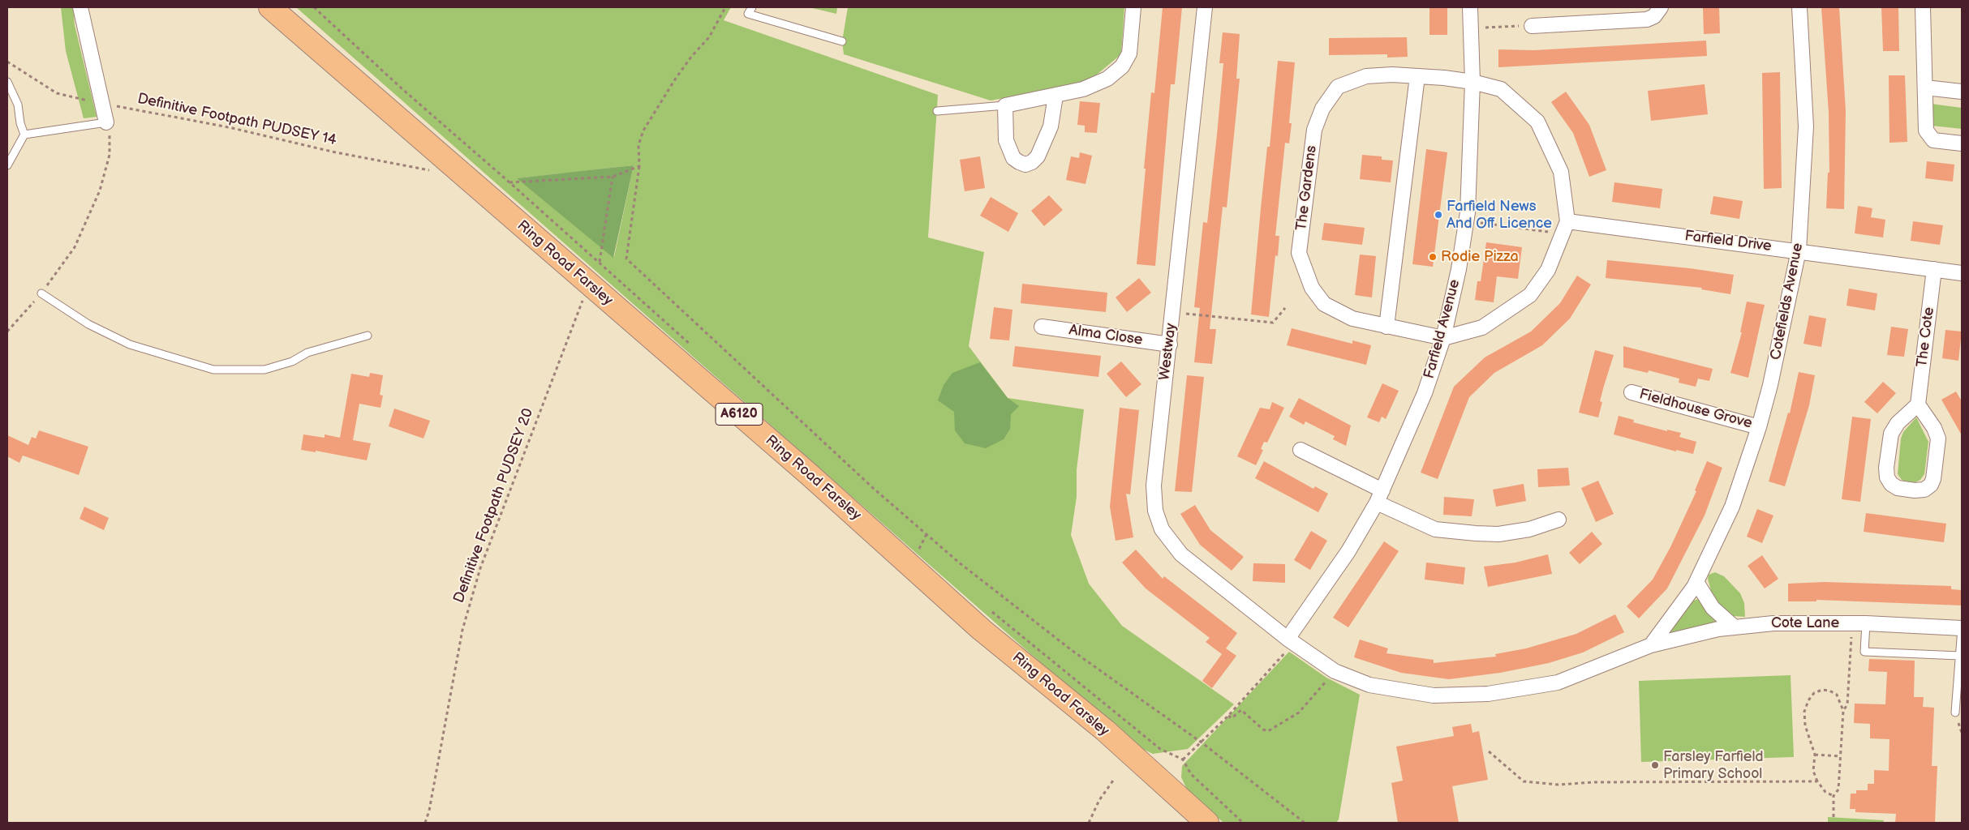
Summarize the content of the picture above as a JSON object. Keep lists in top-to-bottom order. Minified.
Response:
{"streets":{"highway":["Ring Road Farsley","A6120"],"street":["The Gardens","Farfield Drive","Cotefields Avenue","Farfield Avenue","Alma Close","The Cote","Westway","Fieldhouse Grove","Cote Lane"],"path":["Definitive Footpath PUDSEY 14","Definitive Footpath PUDSEY 20"]},"crossings":[["The Gardens","Farfield Drive"],["The Gardens","Farfield Avenue"],["Farfield Drive","Cotefields Avenue"],["Farfield Drive","The Cote"],["Cotefields Avenue","Fieldhouse Grove"],["Cotefields Avenue","Cote Lane"],["Farfield Avenue","Westway"],["Alma Close","Westway"]],"places":["Farfield News And Off Licence","Rodie Pizza","Farsley Farfield Primary School"]}
